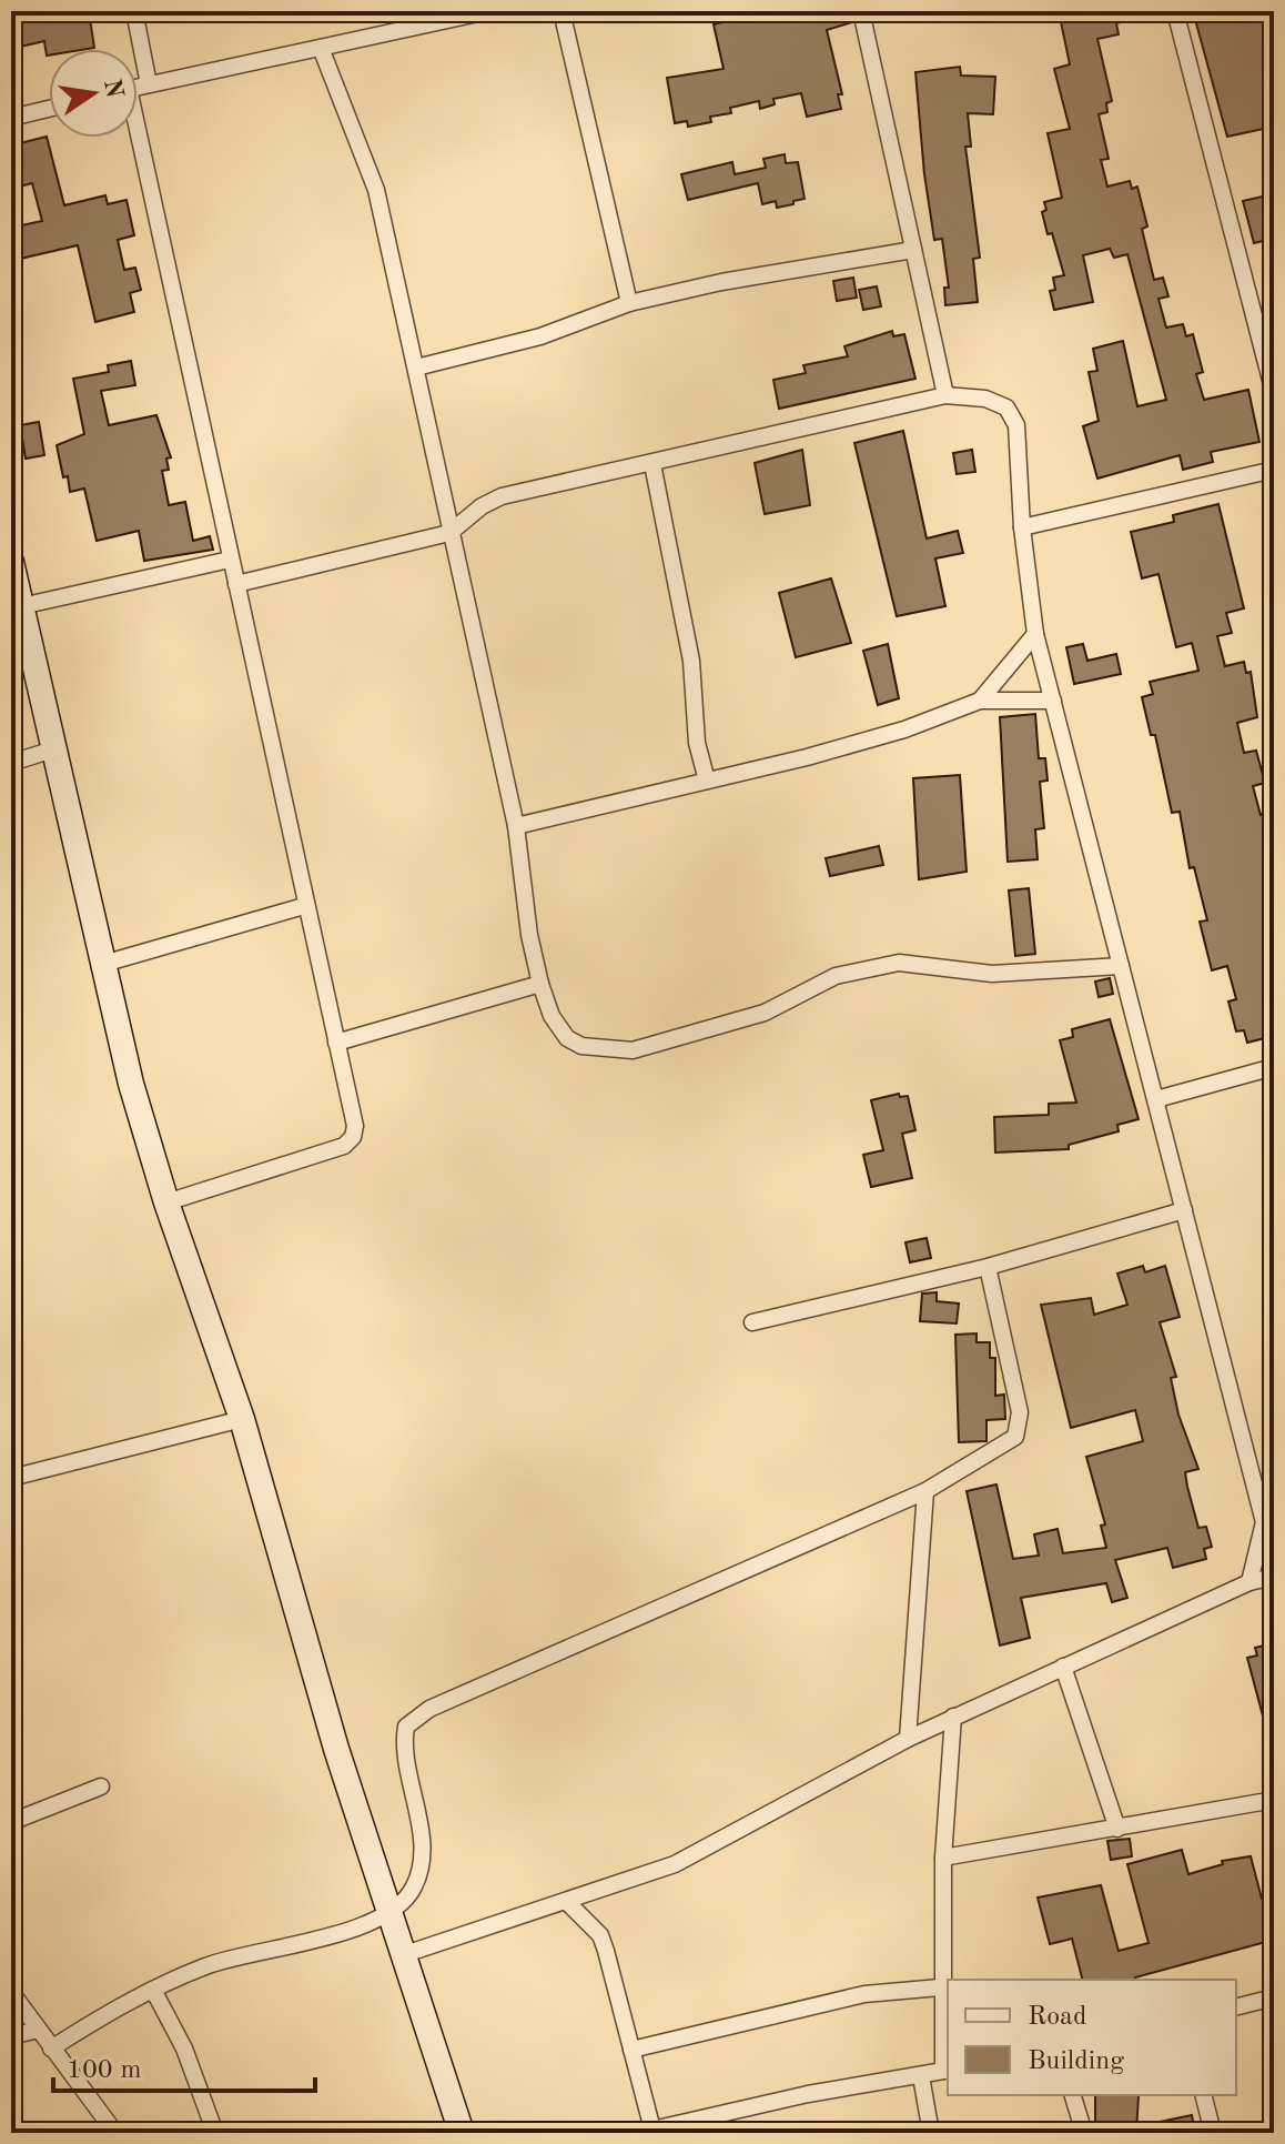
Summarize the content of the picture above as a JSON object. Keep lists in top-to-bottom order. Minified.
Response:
{"legend":["Road","Building"],"scale_bar":"100 m","north":"right"}
